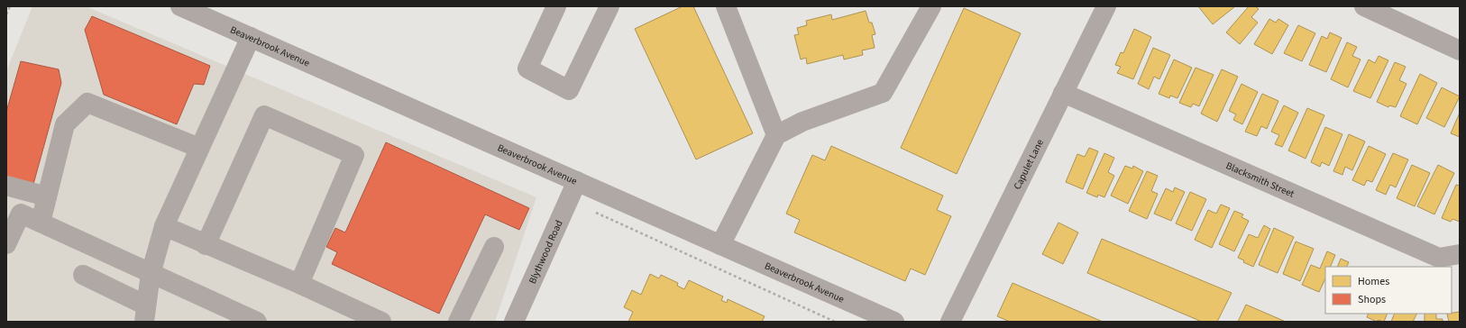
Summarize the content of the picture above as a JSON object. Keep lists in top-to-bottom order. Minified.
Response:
{"streets":{"street":["Beaverbrook Avenue","Capulet Lane","Blacksmith Street","Blythwood Road"]},"crossings":[["Beaverbrook Avenue","Blythwood Road"],["Capulet Lane","Blacksmith Street"]],"legend":["Homes","Shops"]}
